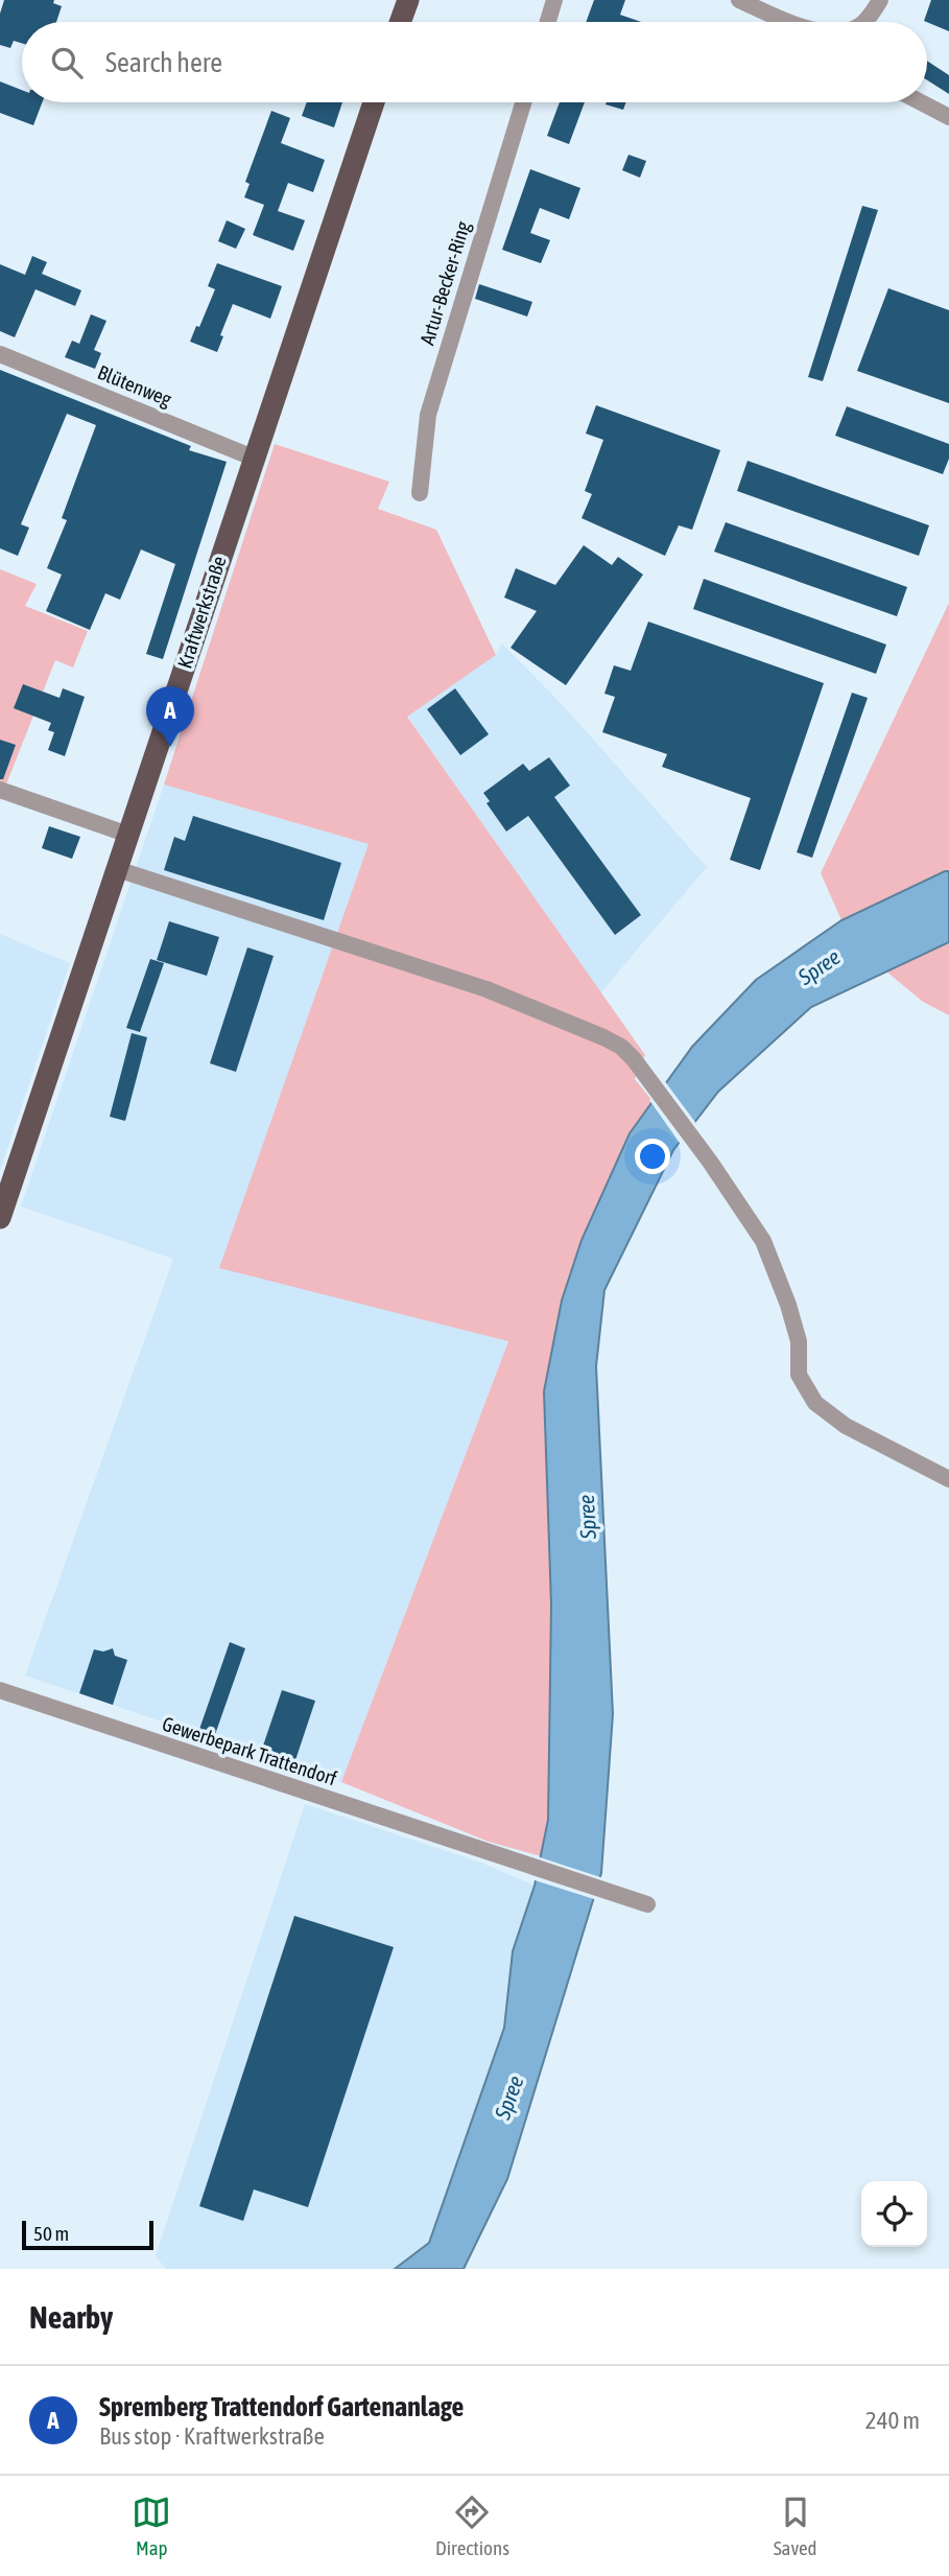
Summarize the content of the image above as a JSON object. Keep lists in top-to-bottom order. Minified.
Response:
{"streets":{"main road":["Kraftwerkstraße"],"street":["Artur-Becker-Ring","Blütenweg","Gewerbepark Trattendorf"]},"crossings":[["Blütenweg","Kraftwerkstraße"]],"water":["Spree"],"scale_bar":"50 m","page":{"search":"Search here","pins":"A","scale":"50 m","heading":"Nearby","list":[{"mark":"A","name":"Spremberg Trattendorf Gartenanlage","note":"Bus stop · Kraftwerkstraße","value":"240 m"}],"nav":["Map","Directions","Saved"]}}
